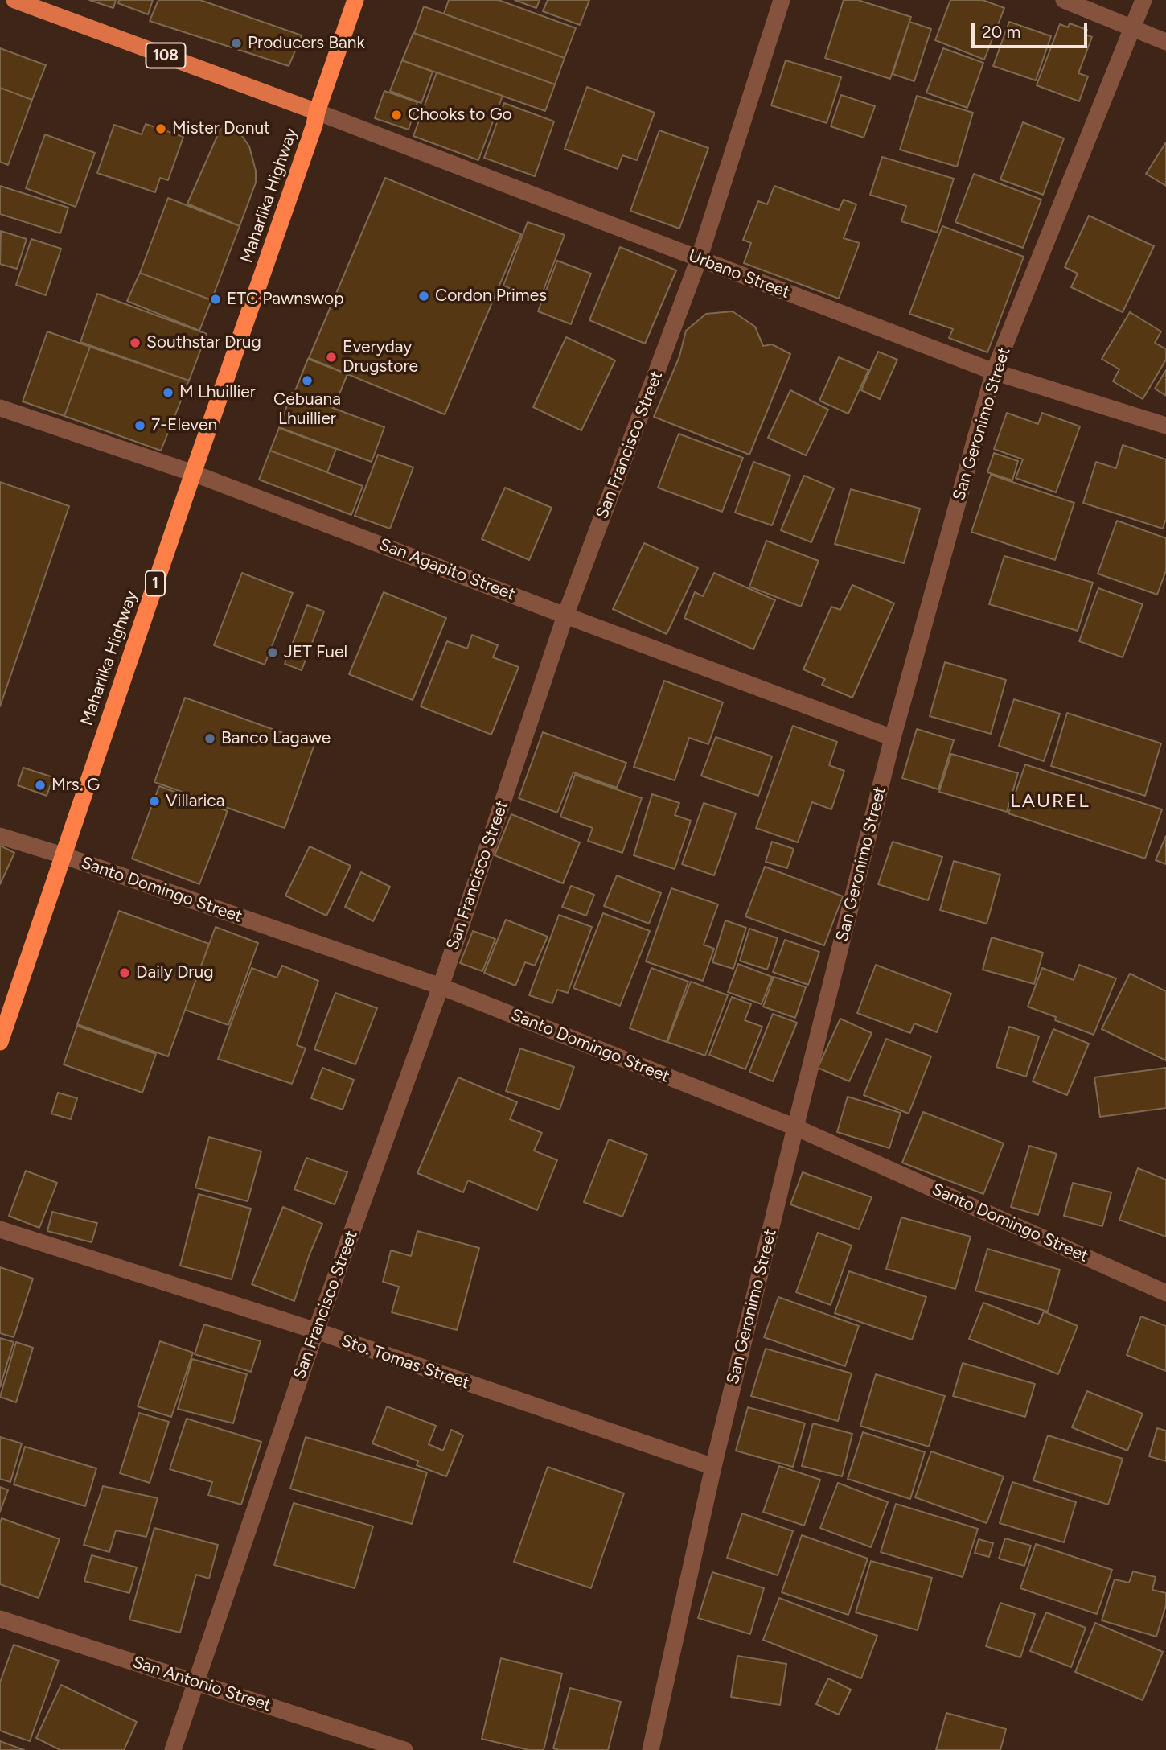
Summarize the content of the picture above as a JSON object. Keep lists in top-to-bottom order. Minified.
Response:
{"streets":{"highway":["Maharlika Highway","1"],"main road":["108"],"street":["Urbano Street","San Geronimo Street","San Francisco Street","San Agapito Street","Santo Domingo Street","Sto. Tomas Street","San Antonio Street"]},"crossings":[["108","Maharlika Highway"],["108","Urbano Street"],["Maharlika Highway","Urbano Street"],["Maharlika Highway","San Agapito Street"],["Maharlika Highway","Santo Domingo Street"],["Urbano Street","San Geronimo Street"],["Urbano Street","San Francisco Street"],["San Geronimo Street","San Agapito Street"],["San Geronimo Street","Santo Domingo Street"],["San Geronimo Street","Sto. Tomas Street"],["San Francisco Street","San Agapito Street"],["San Francisco Street","Santo Domingo Street"],["San Francisco Street","Sto. Tomas Street"],["San Francisco Street","San Antonio Street"]],"districts":["LAUREL"],"places":["Producers Bank","Chooks to Go","Mister Donut","Cordon Primes","ETC Pawnswop","Southstar Drug","Everyday Drugstore","Cebuana Lhuillier","M Lhuillier","7-Eleven","JET Fuel","Banco Lagawe","Mrs. G","Villarica","Daily Drug"],"scale_bar":"20 m"}
